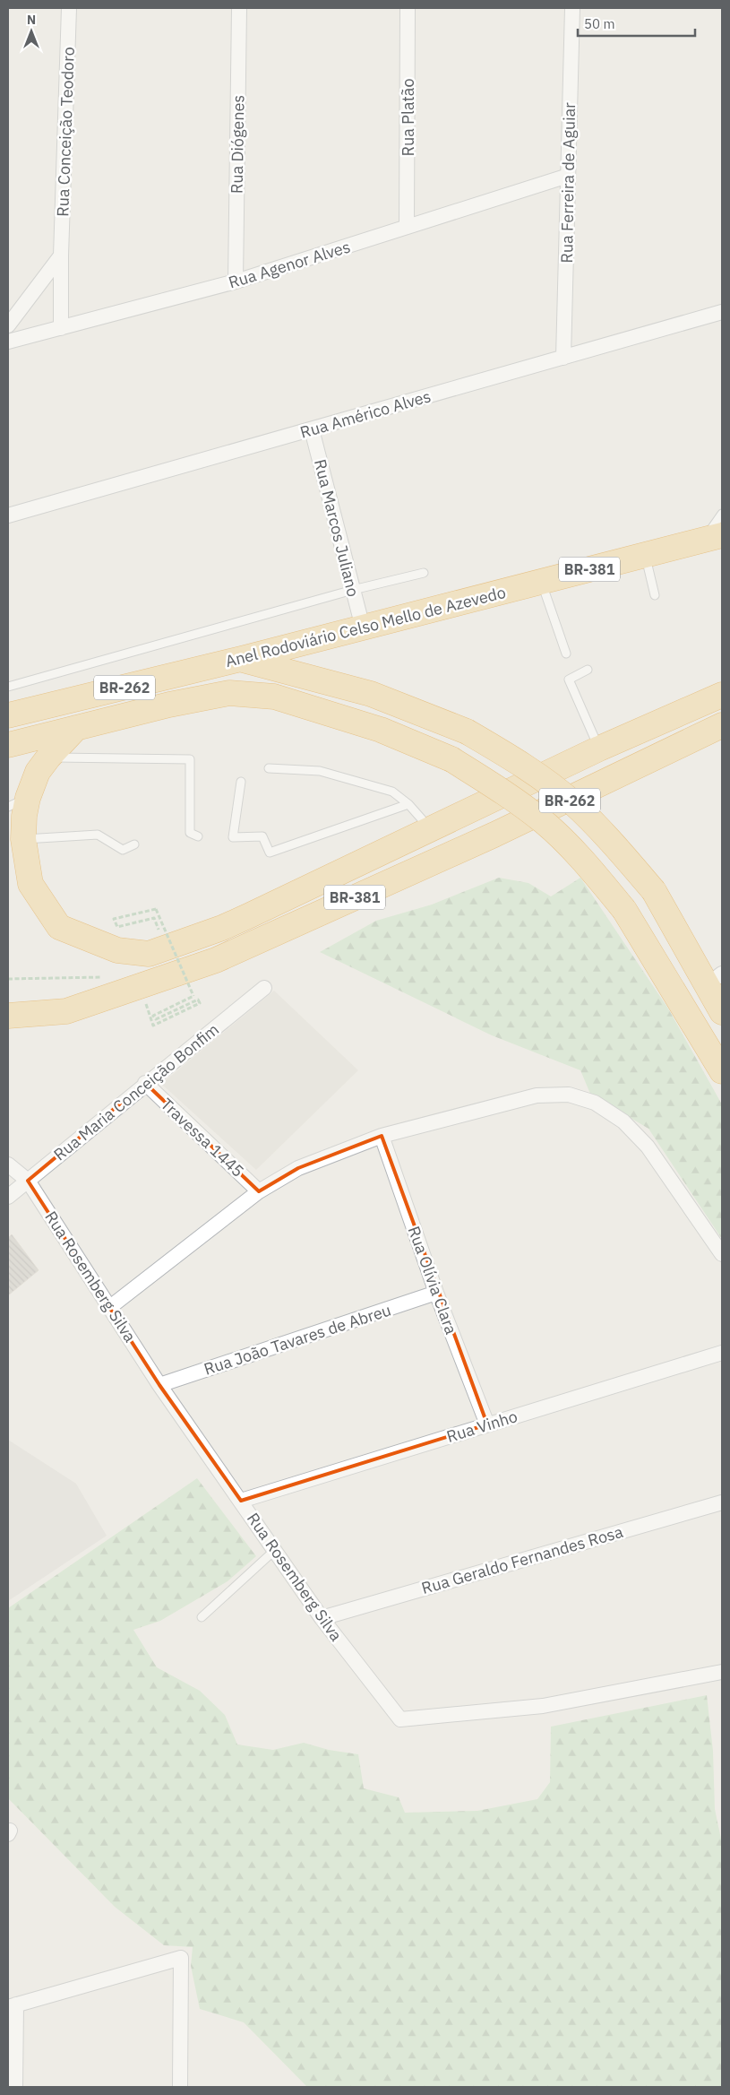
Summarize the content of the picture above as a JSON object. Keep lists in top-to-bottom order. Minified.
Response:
{"streets":{"highway":["BR-381","Anel Rodoviário Celso Mello de Azevedo","BR-262"],"street":["Rua Platão","Rua Conceição Teodoro","Rua Diógenes","Rua Ferreira de Aguiar","Rua Agenor Alves","Rua Américo Alves","Rua Marcos Juliano","Rua Maria Conceição Bonfim","Travessa 1445","Rua Rosemberg Silva","Rua Olívia Clara","Rua João Tavares de Abreu","Rua Vinho","Rua Geraldo Fernandes Rosa"]},"crossings":[["Rua Platão","Rua Agenor Alves"],["Rua Conceição Teodoro","Rua Agenor Alves"],["Rua Diógenes","Rua Agenor Alves"],["Rua Ferreira de Aguiar","Rua Agenor Alves"],["Rua Ferreira de Aguiar","Rua Américo Alves"],["Rua Américo Alves","Rua Marcos Juliano"],["Rua Marcos Juliano","Anel Rodoviário Celso Mello de Azevedo"],["Anel Rodoviário Celso Mello de Azevedo","BR-262"],["Rua Maria Conceição Bonfim","Travessa 1445"],["Rua Maria Conceição Bonfim","Rua Rosemberg Silva"],["Rua Rosemberg Silva","Rua João Tavares de Abreu"],["Rua Rosemberg Silva","Rua Vinho"],["Rua Rosemberg Silva","Rua Geraldo Fernandes Rosa"],["Rua Olívia Clara","Rua João Tavares de Abreu"],["Rua Olívia Clara","Rua Vinho"]],"scale_bar":"50 m","north":"top"}
